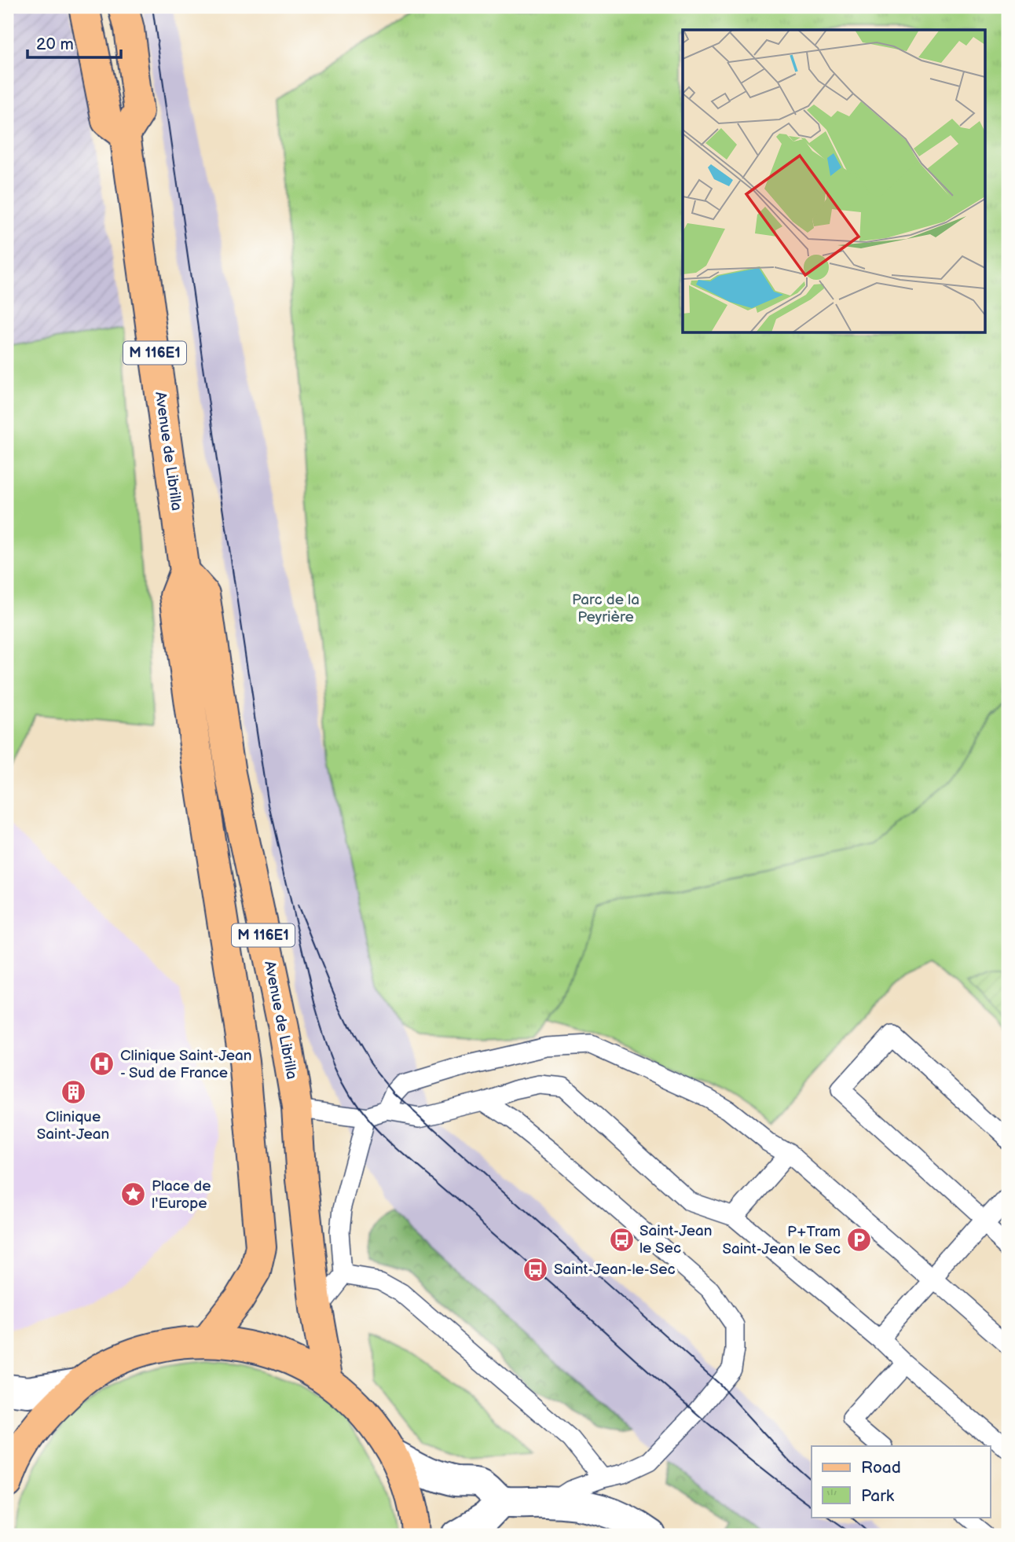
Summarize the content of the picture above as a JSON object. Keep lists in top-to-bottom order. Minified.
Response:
{"streets":{"main road":["M 116E1","Avenue de Librilla"]},"parks":["Parc de la Peyrière"],"places":{"hospital":["Clinique Saint-Jean - Sud de France"],"building":["Clinique Saint-Jean"],"place":["Place de l'Europe"],"bus stop":["Saint-Jean le Sec","Saint-Jean-le-Sec"],"parking":["P+Tram Saint-Jean le Sec"]},"legend":["Road","Park"],"scale_bar":"20 m"}
